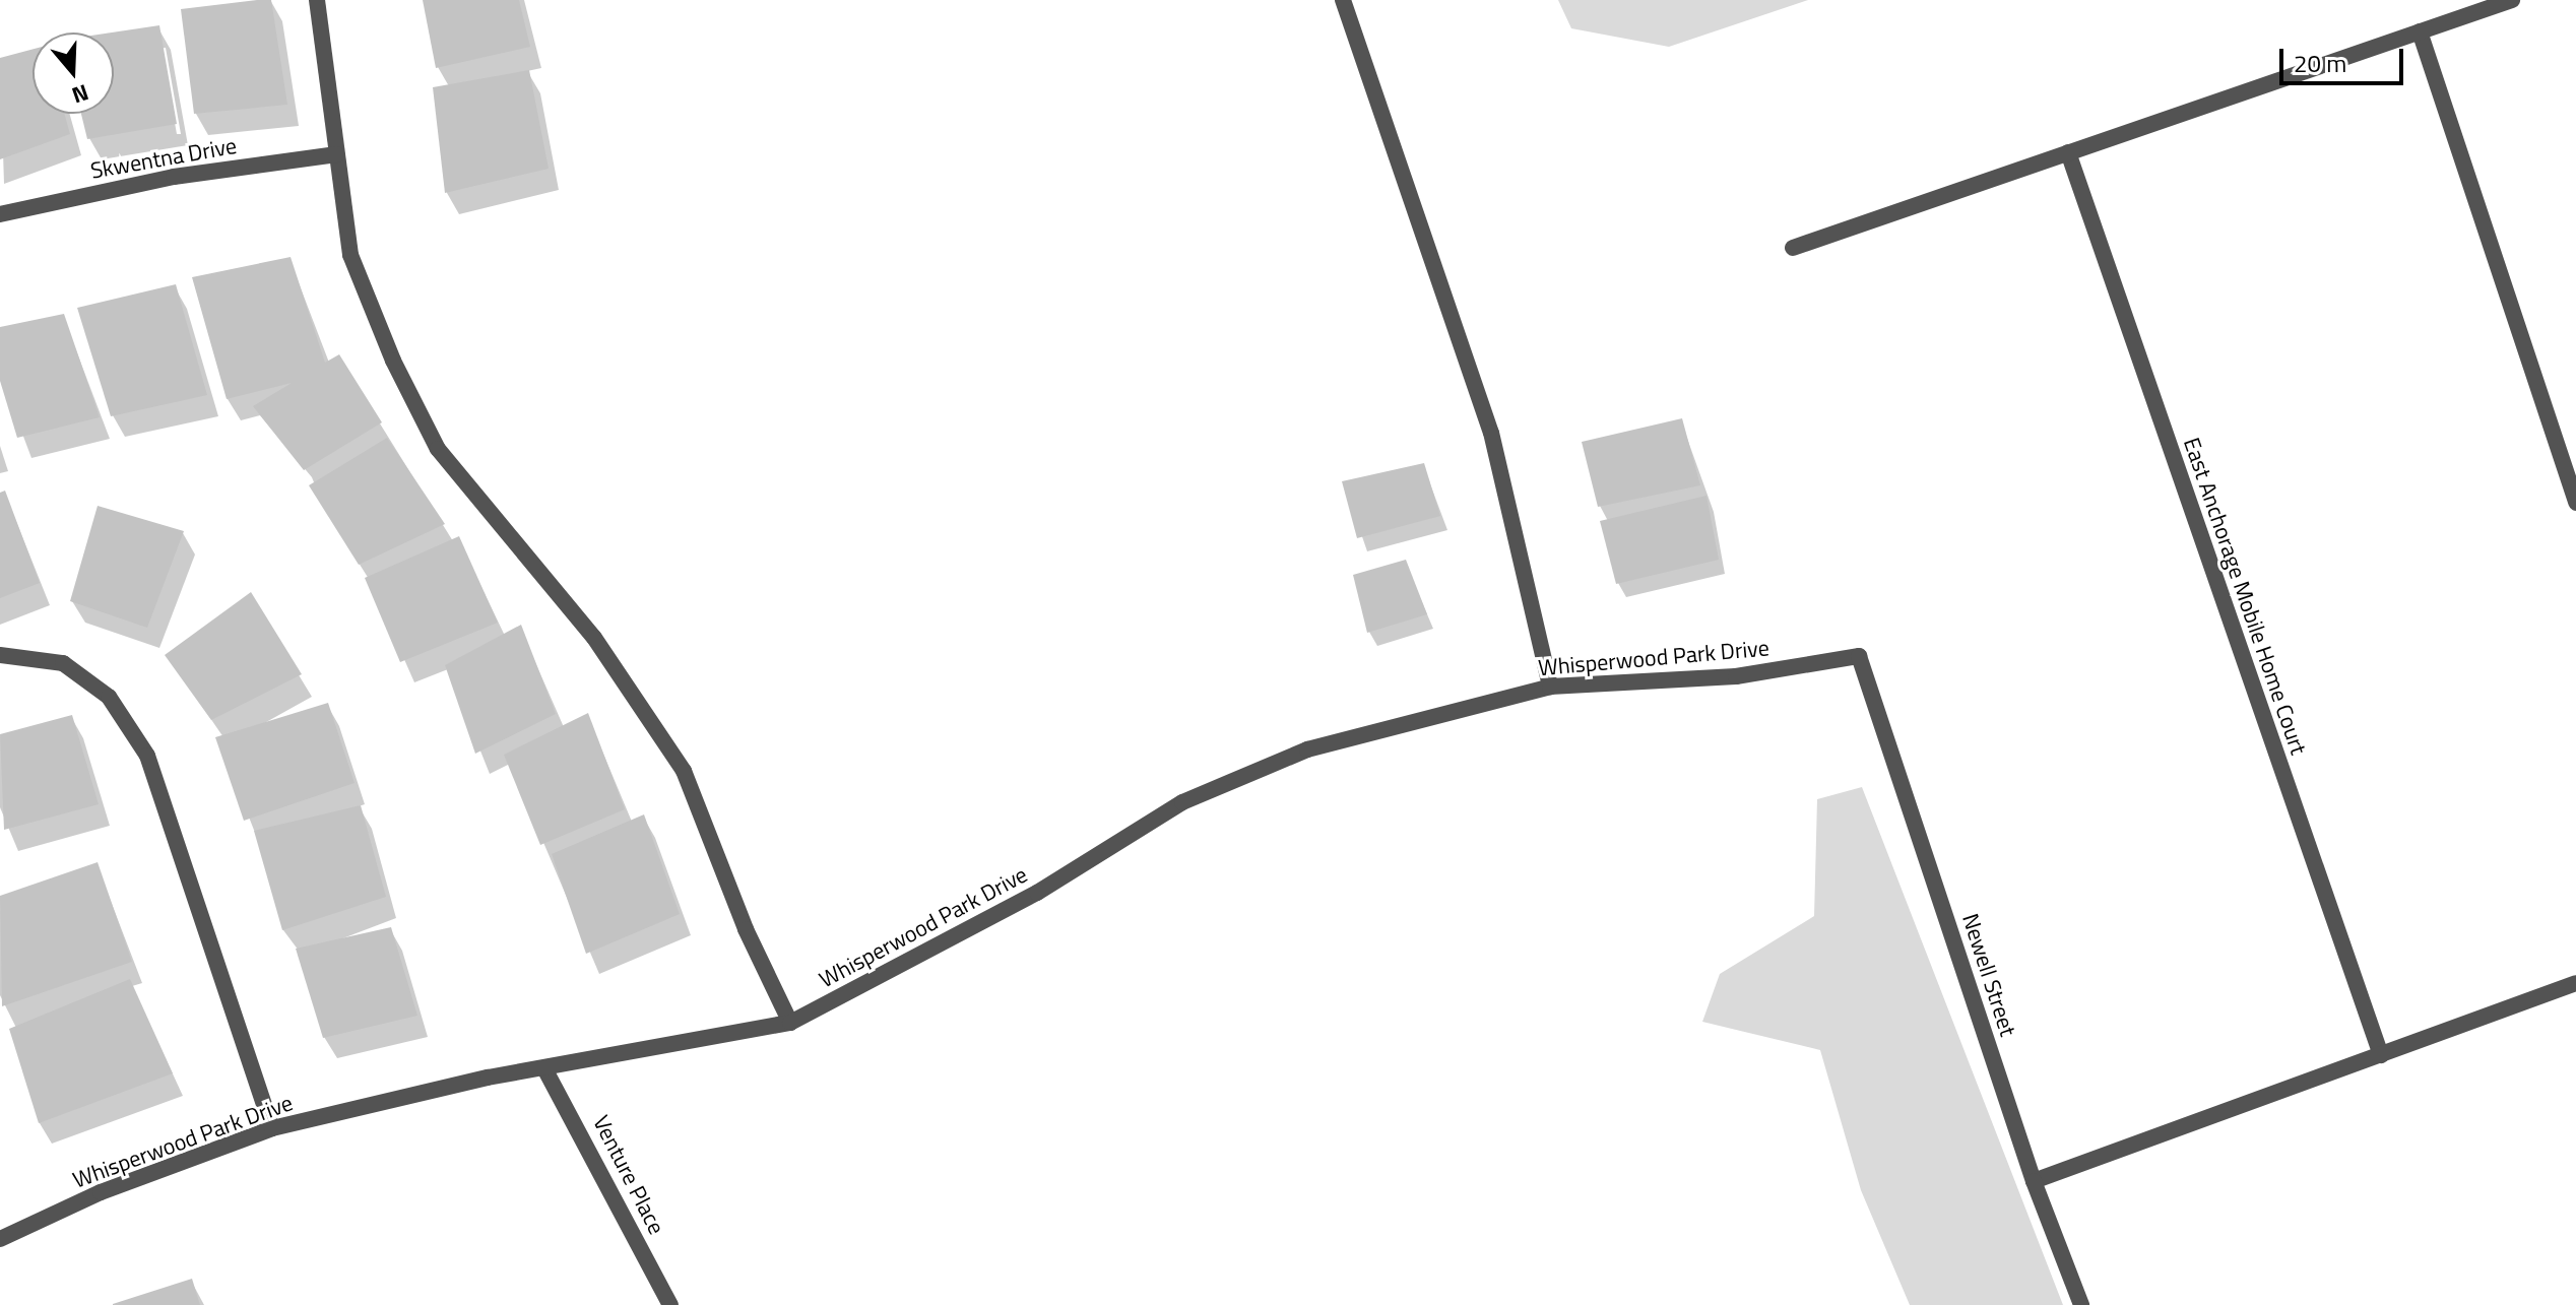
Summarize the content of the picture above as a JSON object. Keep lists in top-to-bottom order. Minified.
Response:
{"streets":{"street":["Skwentna Drive","East Anchorage Mobile Home Court","Whisperwood Park Drive","Newell Street","Venture Place"]},"crossings":[["Whisperwood Park Drive","Newell Street"],["Whisperwood Park Drive","Venture Place"]],"scale_bar":"20 m","north":"bottom"}
